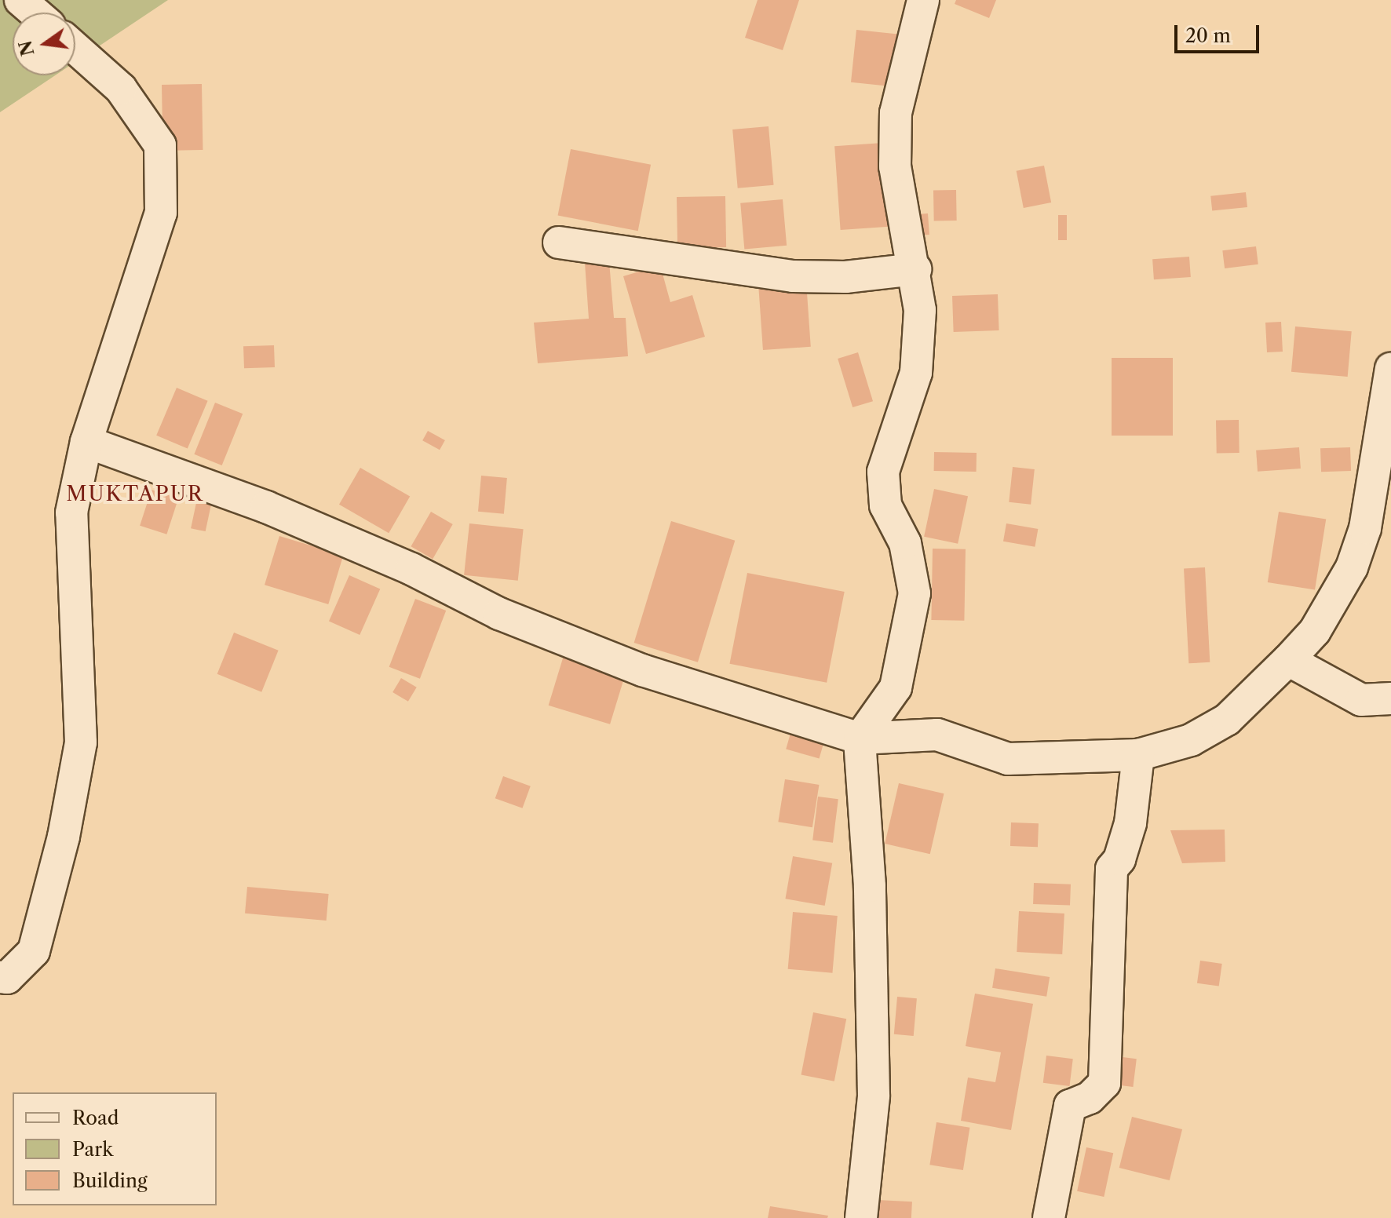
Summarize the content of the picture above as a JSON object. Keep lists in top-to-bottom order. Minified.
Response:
{"districts":["MUKTAPUR"],"legend":["Road","Park","Building"],"scale_bar":"20 m","north":"left"}
